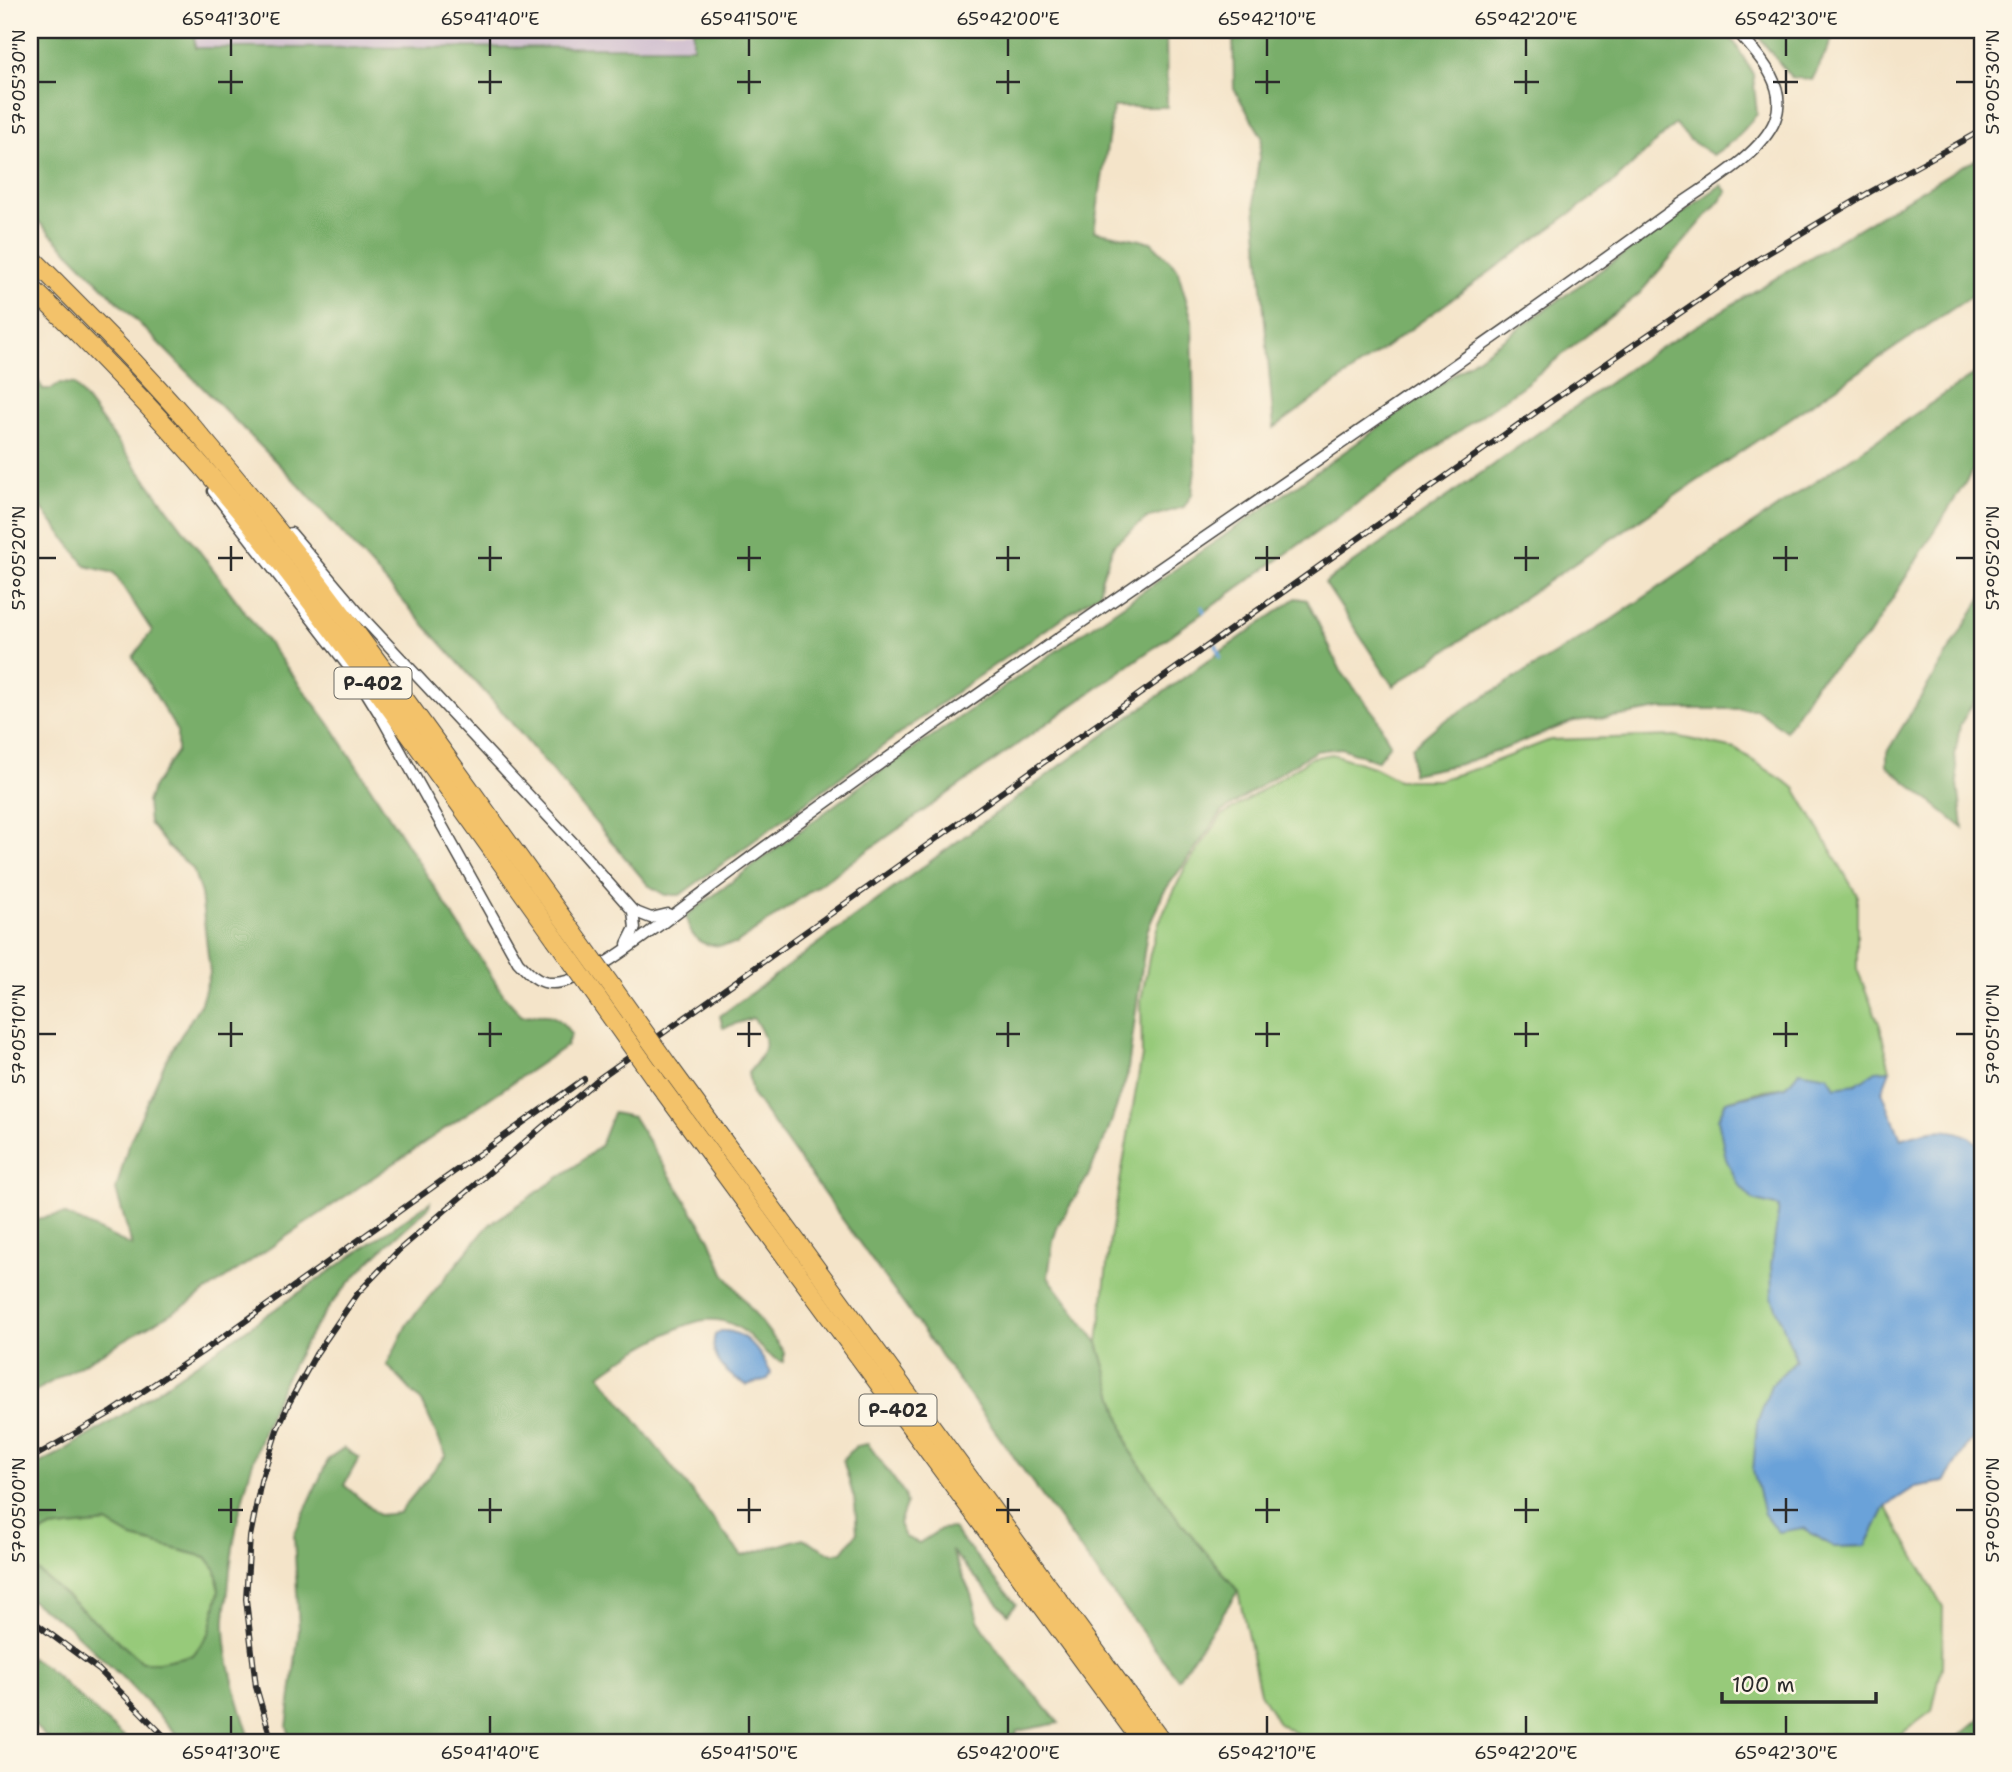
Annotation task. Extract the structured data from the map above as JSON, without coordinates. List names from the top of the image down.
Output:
{
  "streets": {
    "main road": ["Р-402"]
  },
  "scale_bar": "100 m",
  "coordinates": [
    "65°41'30\"E",
    "65°41'40\"E",
    "65°41'50\"E",
    "65°42'00\"E",
    "65°42'10\"E",
    "65°42'20\"E",
    "65°42'30\"E",
    "57°05'30\"N",
    "57°05'20\"N",
    "57°05'10\"N",
    "57°05'00\"N"
  ]
}
